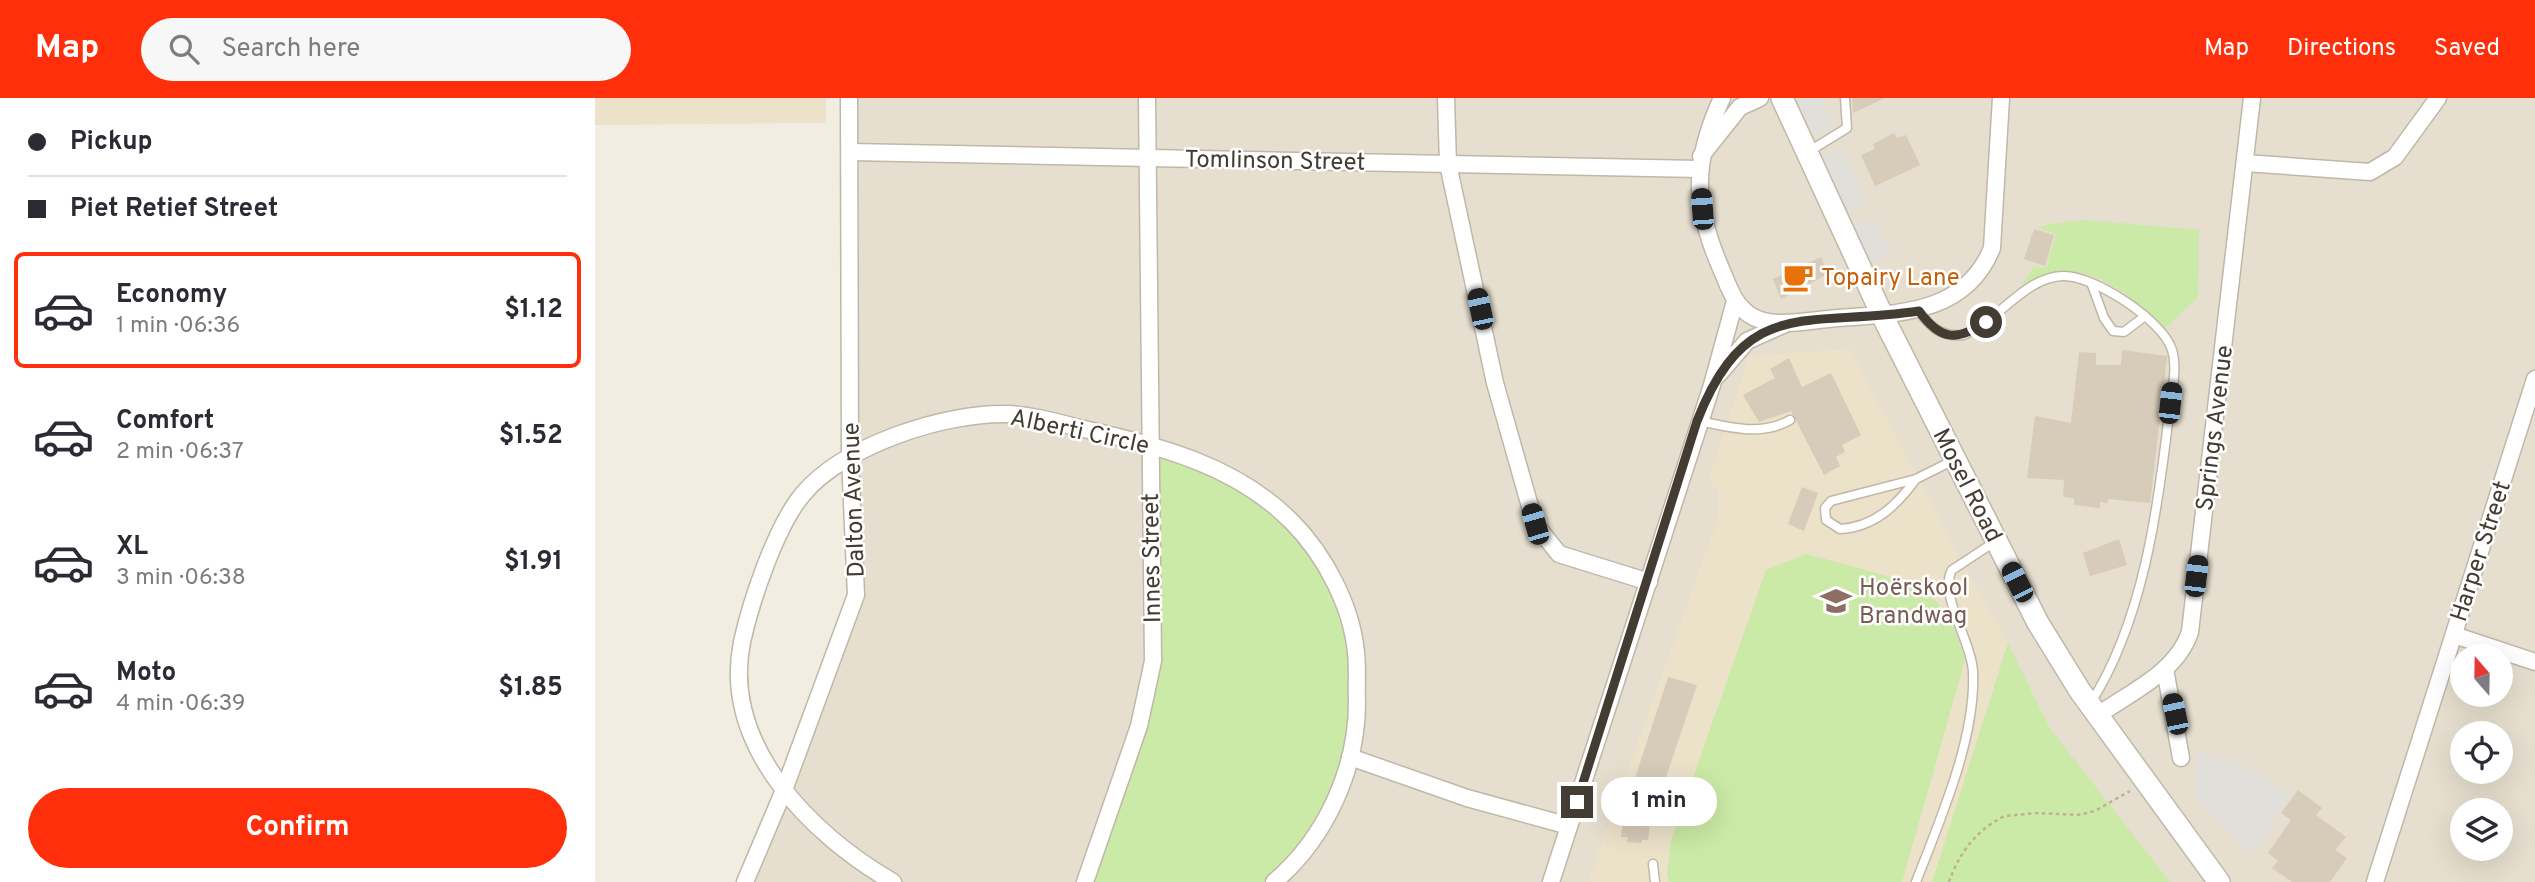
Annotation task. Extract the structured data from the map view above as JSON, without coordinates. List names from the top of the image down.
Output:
{
  "streets": {
    "street": [
      "Tomlinson Street",
      "Springs Avenue",
      "Alberti Circle",
      "Mosel Road",
      "Dalton Avenue",
      "Harper Street",
      "Innes Street"
    ]
  },
  "crossings": [
    ["Tomlinson Street", "Dalton Avenue"],
    ["Tomlinson Street", "Innes Street"],
    ["Springs Avenue", "Mosel Road"],
    ["Alberti Circle", "Dalton Avenue"],
    ["Alberti Circle", "Innes Street"]
  ],
  "places": {
    "cafe": ["Topairy Lane"],
    "school or university": ["Hoërskool Brandwag"]
  },
  "north": "top",
  "page": {
    "header": "Map",
    "search": "Search here",
    "nav": ["Map", "Directions", "Saved"],
    "banner": ["Pickup", "Piet Retief Street"],
    "list": [
      {
        "name": "Economy",
        "note": "1 min · 06:36",
        "value": "$1.12"
      },
      {
        "name": "Comfort",
        "note": "2 min · 06:37",
        "value": "$1.52"
      },
      {
        "name": "XL",
        "note": "3 min · 06:38",
        "value": "$1.91"
      },
      {
        "name": "Moto",
        "note": "4 min · 06:39",
        "value": "$1.85"
      }
    ],
    "buttons": "Confirm",
    "bubble": "1 min"
  }
}
